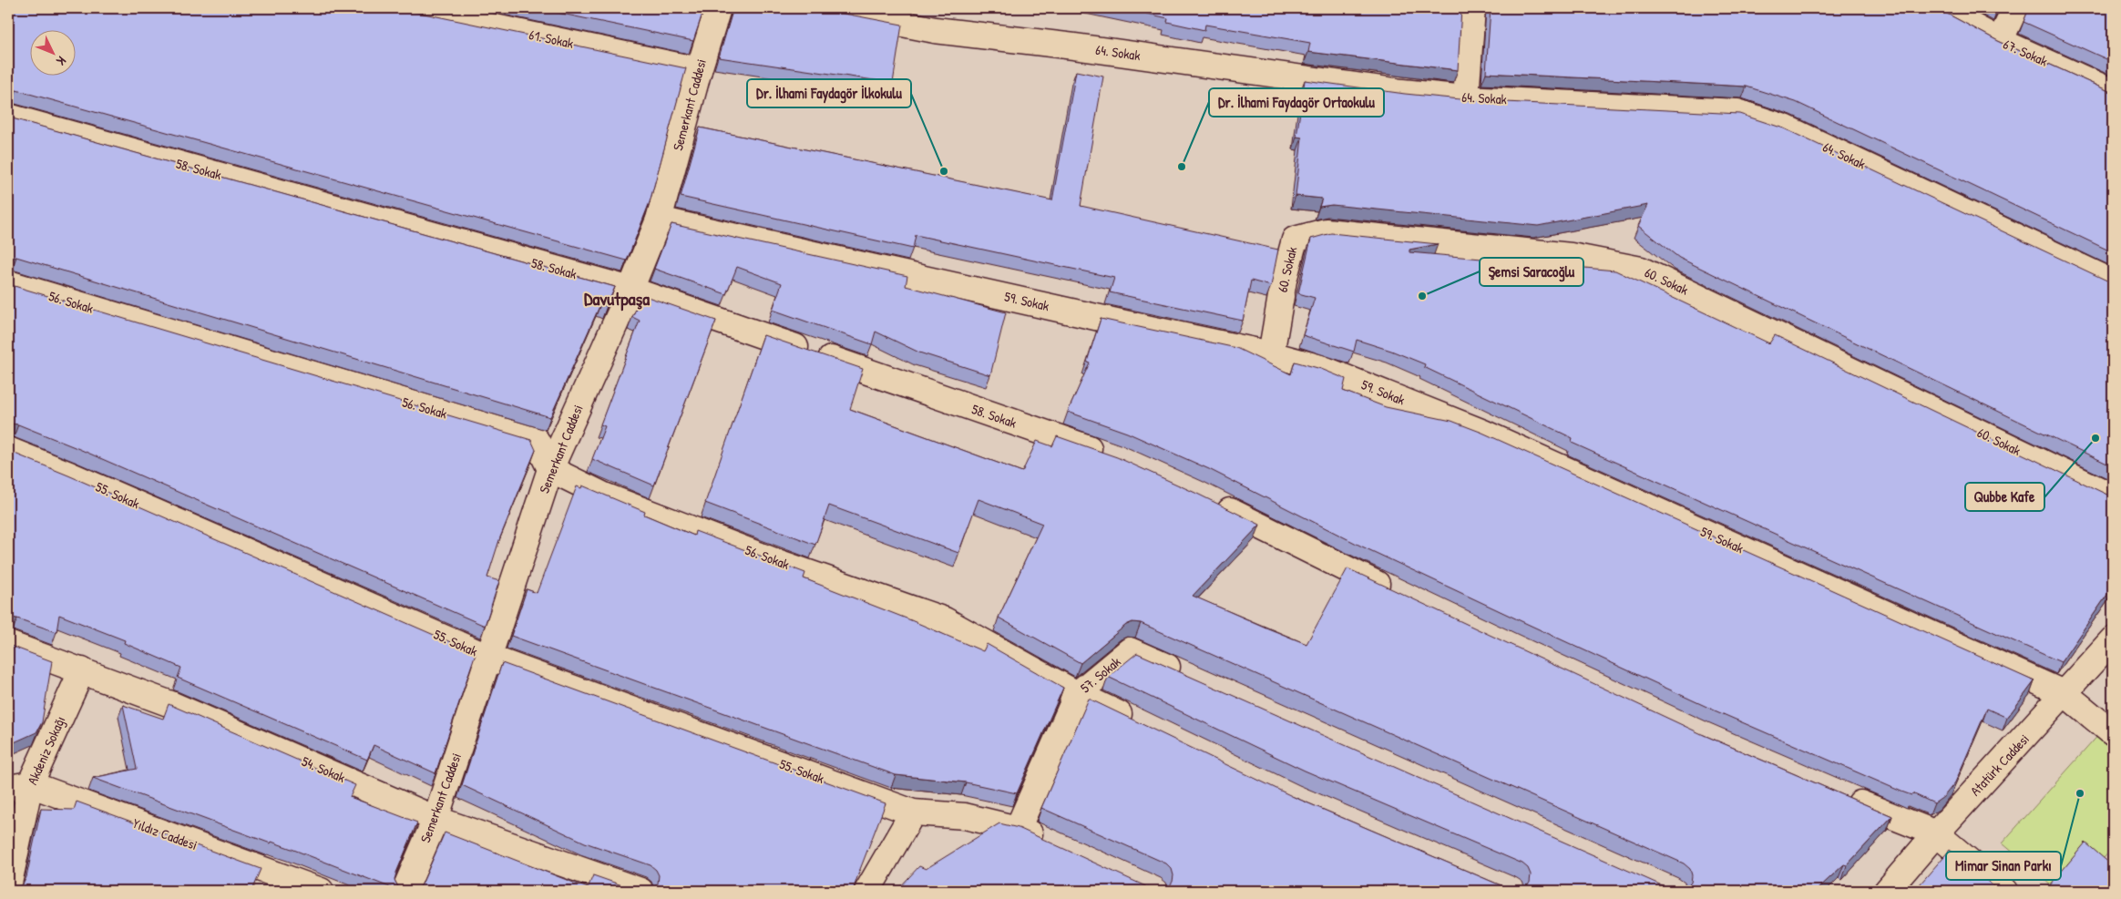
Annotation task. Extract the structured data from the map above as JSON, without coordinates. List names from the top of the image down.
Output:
{
  "streets": {
    "street": [
      "61. Sokak",
      "64. Sokak",
      "67. Sokak",
      "Semerkant Caddesi",
      "58. Sokak",
      "60. Sokak",
      "59. Sokak",
      "56. Sokak",
      "55. Sokak",
      "57. Sokak",
      "Akdeniz Sokağı",
      "Atatürk Caddesi",
      "54. Sokak",
      "Yıldız Caddesi"
    ]
  },
  "crossings": [
    ["61. Sokak", "Semerkant Caddesi"],
    ["Semerkant Caddesi", "58. Sokak"],
    ["Semerkant Caddesi", "59. Sokak"],
    ["Semerkant Caddesi", "56. Sokak"],
    ["Semerkant Caddesi", "55. Sokak"],
    ["Semerkant Caddesi", "54. Sokak"],
    ["60. Sokak", "59. Sokak"],
    ["59. Sokak", "Atatürk Caddesi"],
    ["56. Sokak", "57. Sokak"],
    ["Akdeniz Sokağı", "54. Sokak"],
    ["Akdeniz Sokağı", "Yıldız Caddesi"]
  ],
  "districts": ["Davutpaşa"],
  "places": [
    "Dr. İlhami Faydagör Ortaokulu",
    "Dr. İlhami Faydagör İlkokulu",
    "Şemsi Saracoğlu",
    "Qubbe Kafe",
    "Mimar Sinan Parkı"
  ],
  "north": "bottom right"
}
